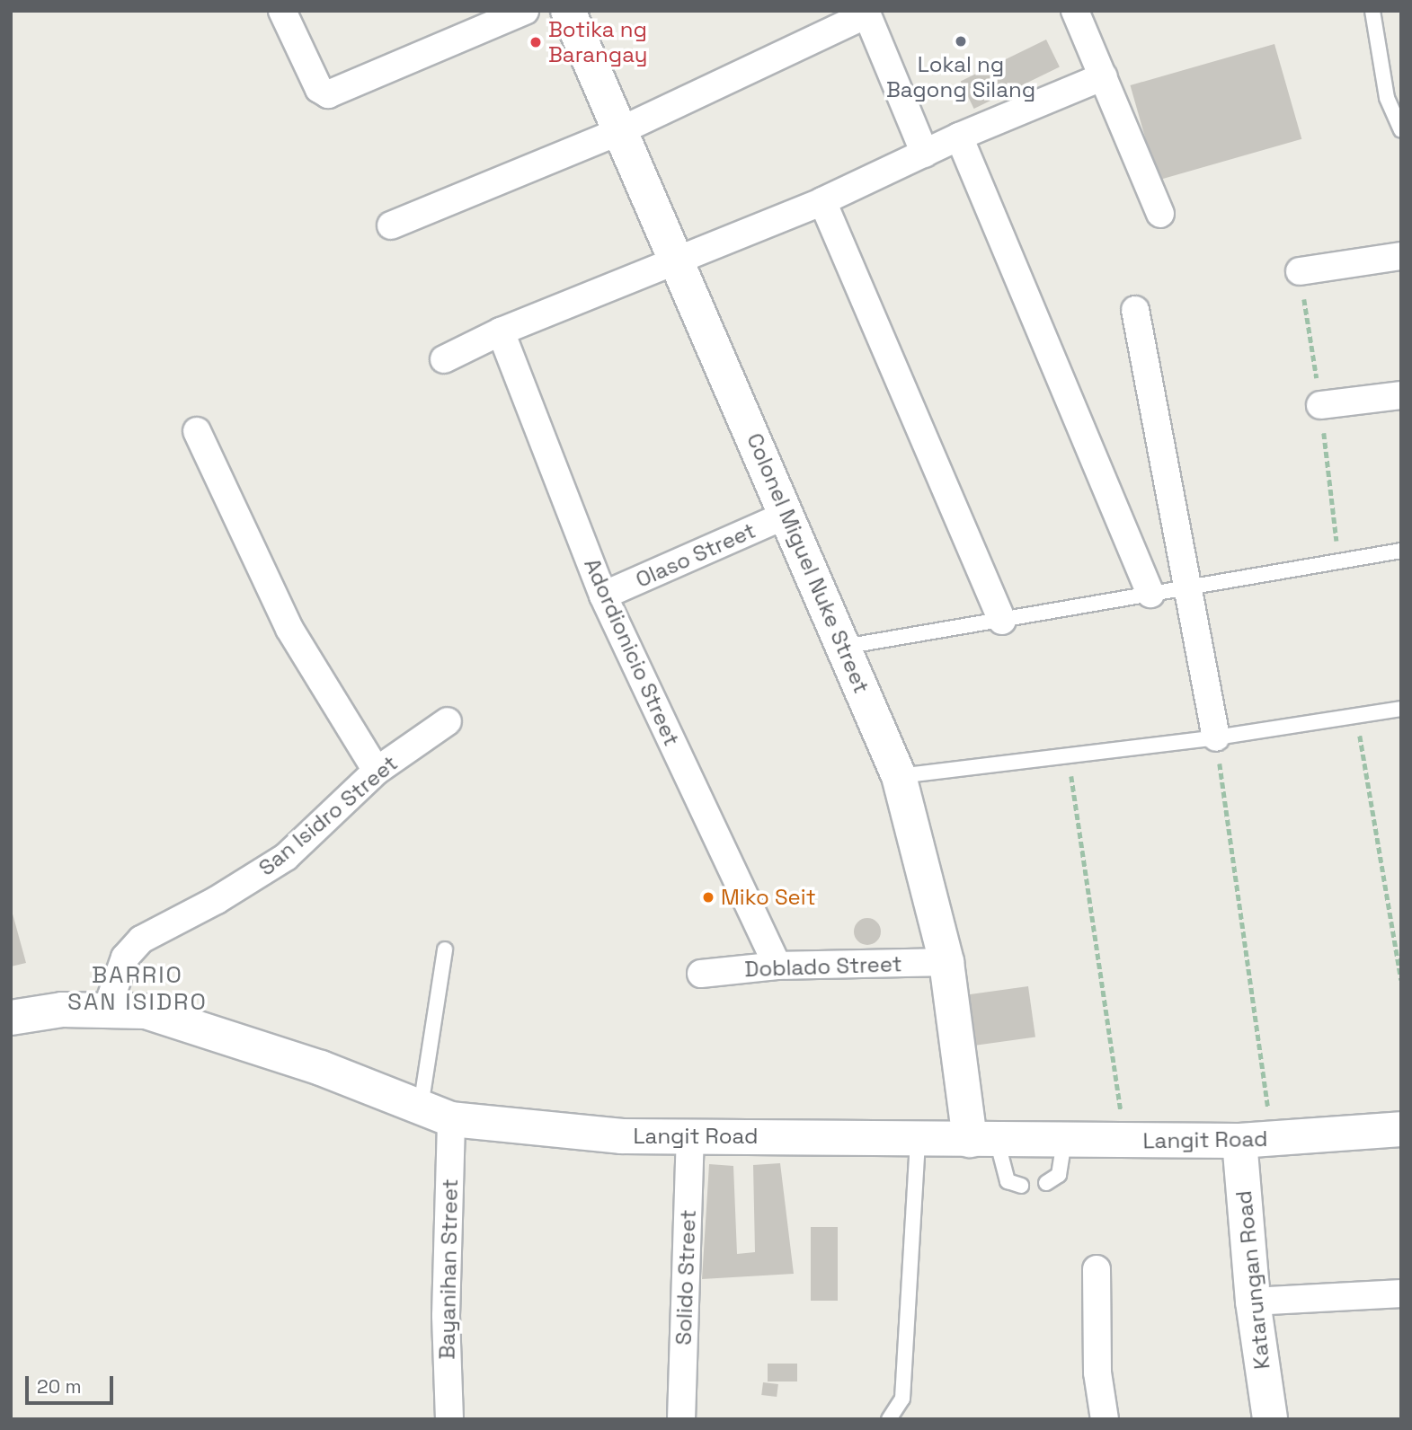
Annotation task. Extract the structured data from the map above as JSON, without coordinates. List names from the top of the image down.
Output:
{
  "streets": {
    "street": [
      "Olaso Street",
      "Colonel Miguel Nuke Street",
      "Adordionicio Street",
      "San Isidro Street",
      "Doblado Street",
      "Langit Road",
      "Bayanihan Street",
      "Solido Street",
      "Katarungan Road"
    ]
  },
  "crossings": [
    ["Olaso Street", "Colonel Miguel Nuke Street"],
    ["Olaso Street", "Adordionicio Street"],
    ["Colonel Miguel Nuke Street", "Doblado Street"],
    ["Colonel Miguel Nuke Street", "Langit Road"],
    ["Adordionicio Street", "Doblado Street"],
    ["San Isidro Street", "Langit Road"],
    ["Langit Road", "Bayanihan Street"],
    ["Langit Road", "Solido Street"],
    ["Langit Road", "Katarungan Road"]
  ],
  "districts": ["BARRIO SAN ISIDRO"],
  "places": ["Lokal ng Bagong Silang", "Botika ng Barangay", "Miko Seit"],
  "scale_bar": "20 m"
}
